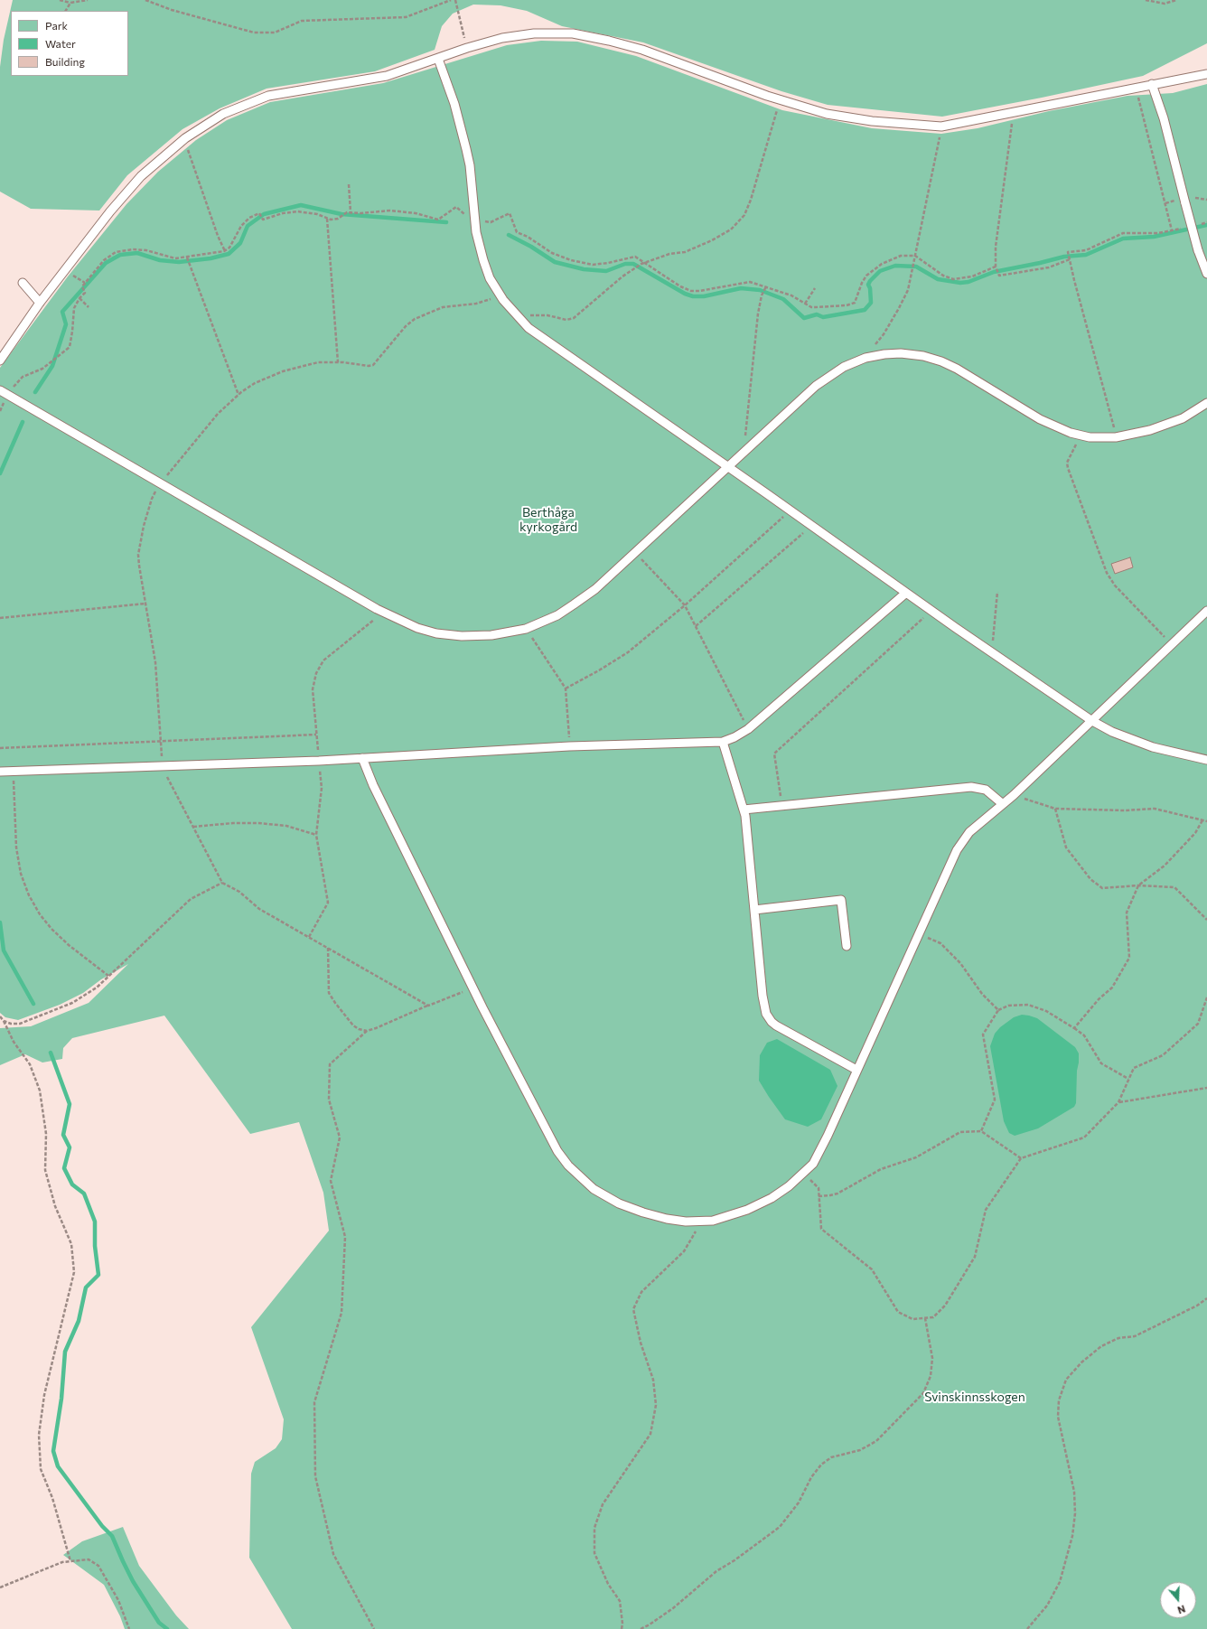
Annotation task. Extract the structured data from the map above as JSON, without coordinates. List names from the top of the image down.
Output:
{
  "parks": ["Berthåga kyrkogård", "Svinskinnsskogen"],
  "legend": ["Park", "Water", "Building"],
  "north": "bottom"
}
